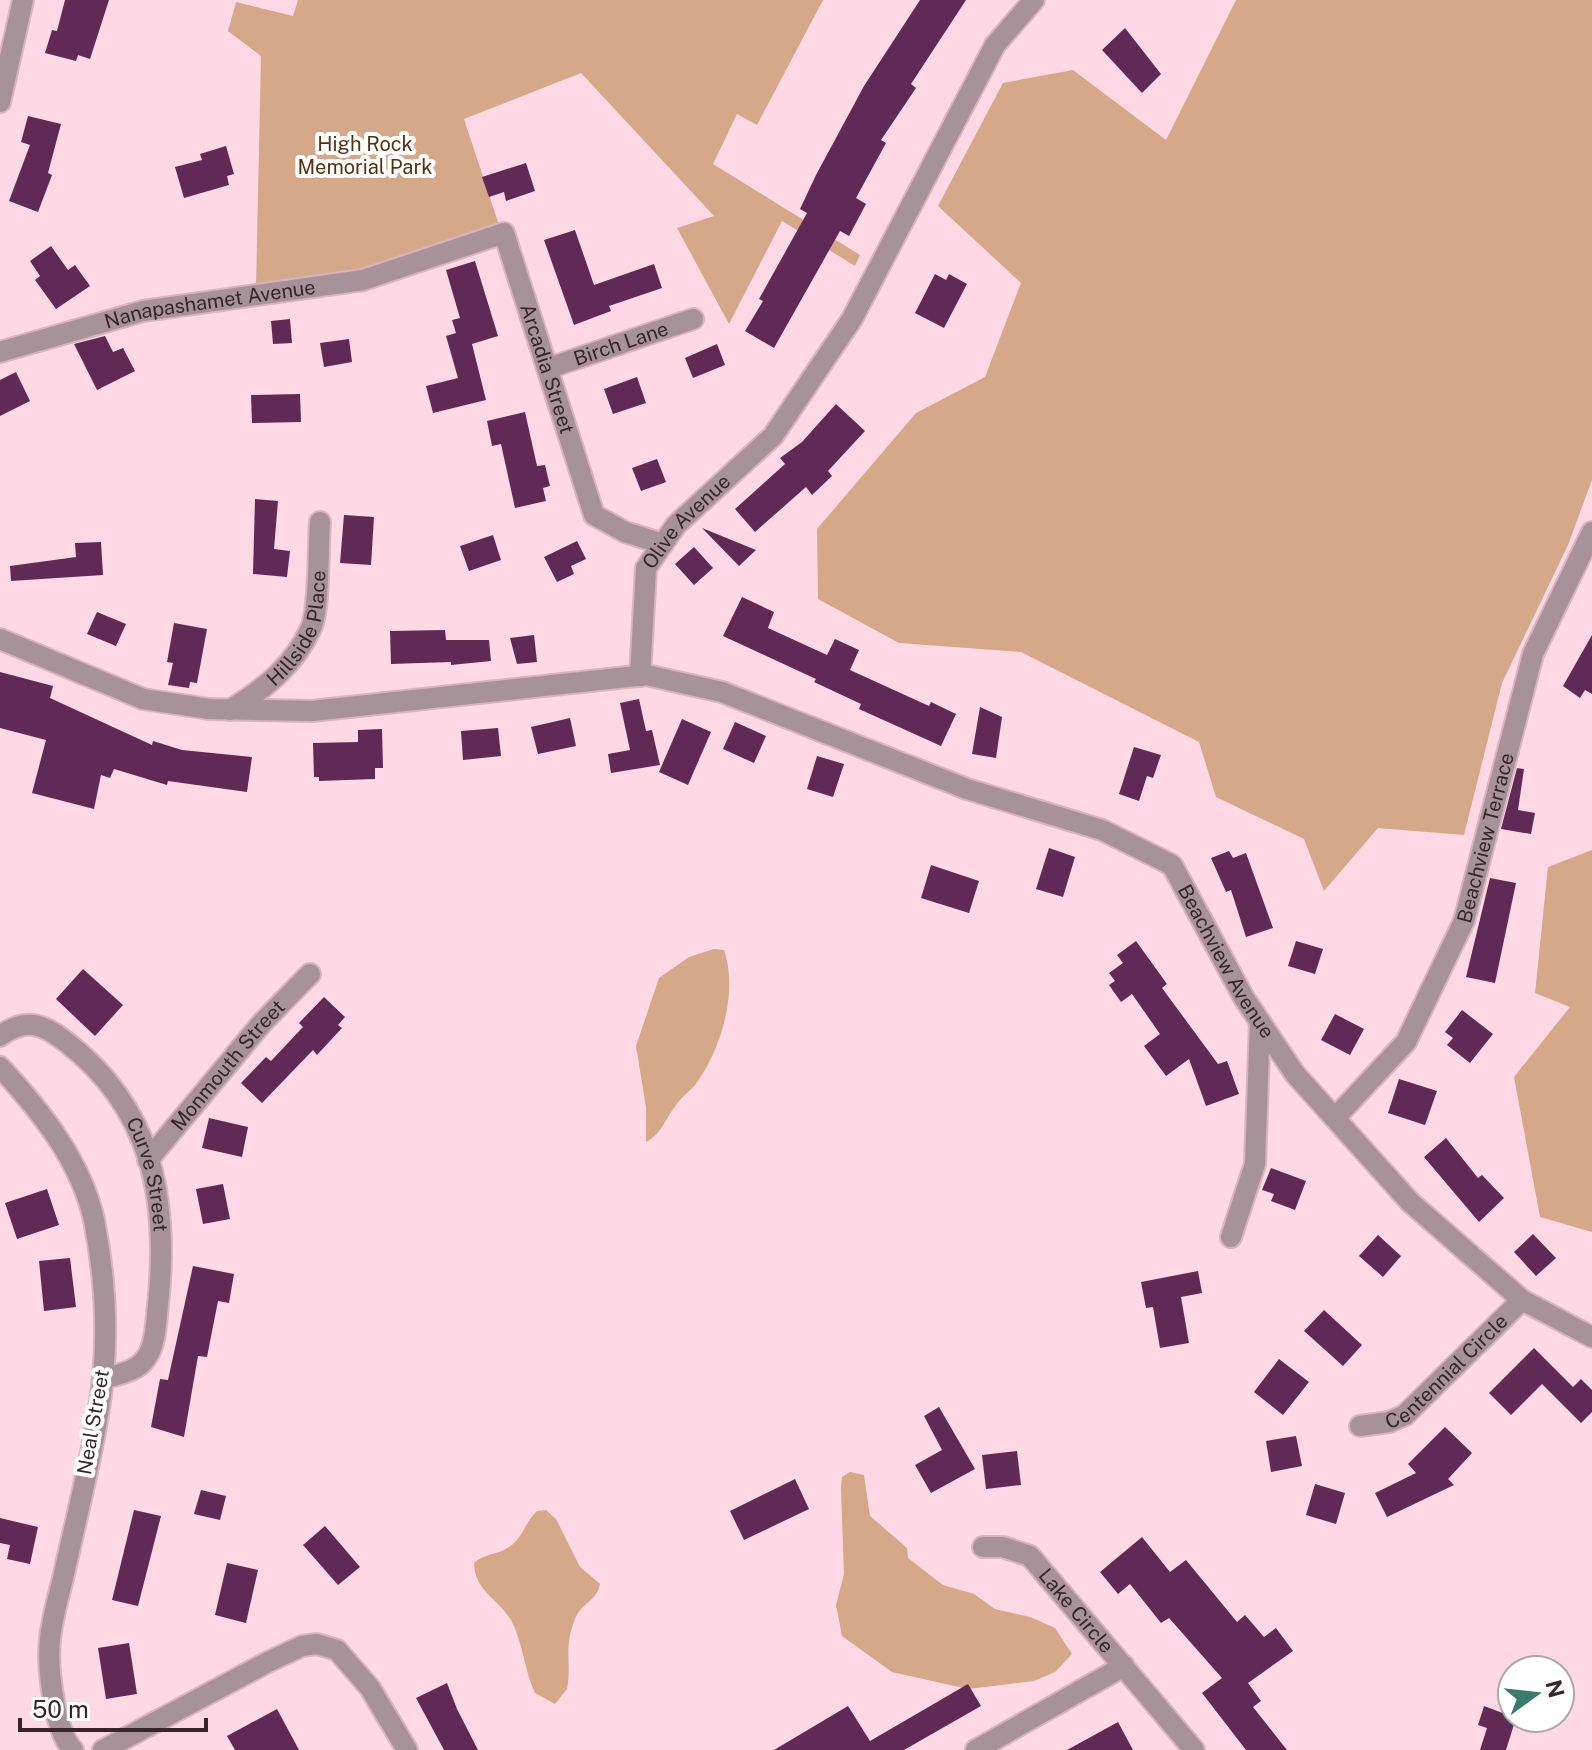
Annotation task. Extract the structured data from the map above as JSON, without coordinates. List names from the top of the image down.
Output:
{
  "streets": {
    "street": [
      "Nanapashamet Avenue",
      "Birch Lane",
      "Arcadia Street",
      "Olive Avenue",
      "Hillside Place",
      "Beachview Terrace",
      "Beachview Avenue",
      "Monmouth Street",
      "Curve Street",
      "Centennial Circle",
      "Neal Street",
      "Lake Circle"
    ]
  },
  "crossings": [
    ["Nanapashamet Avenue", "Arcadia Street"],
    ["Birch Lane", "Arcadia Street"],
    ["Arcadia Street", "Olive Avenue"],
    ["Olive Avenue", "Beachview Avenue"],
    ["Beachview Terrace", "Beachview Avenue"],
    ["Beachview Avenue", "Centennial Circle"],
    ["Monmouth Street", "Curve Street"],
    ["Curve Street", "Neal Street"]
  ],
  "parks": ["High Rock Memorial Park"],
  "scale_bar": "50 m",
  "north": "right"
}
